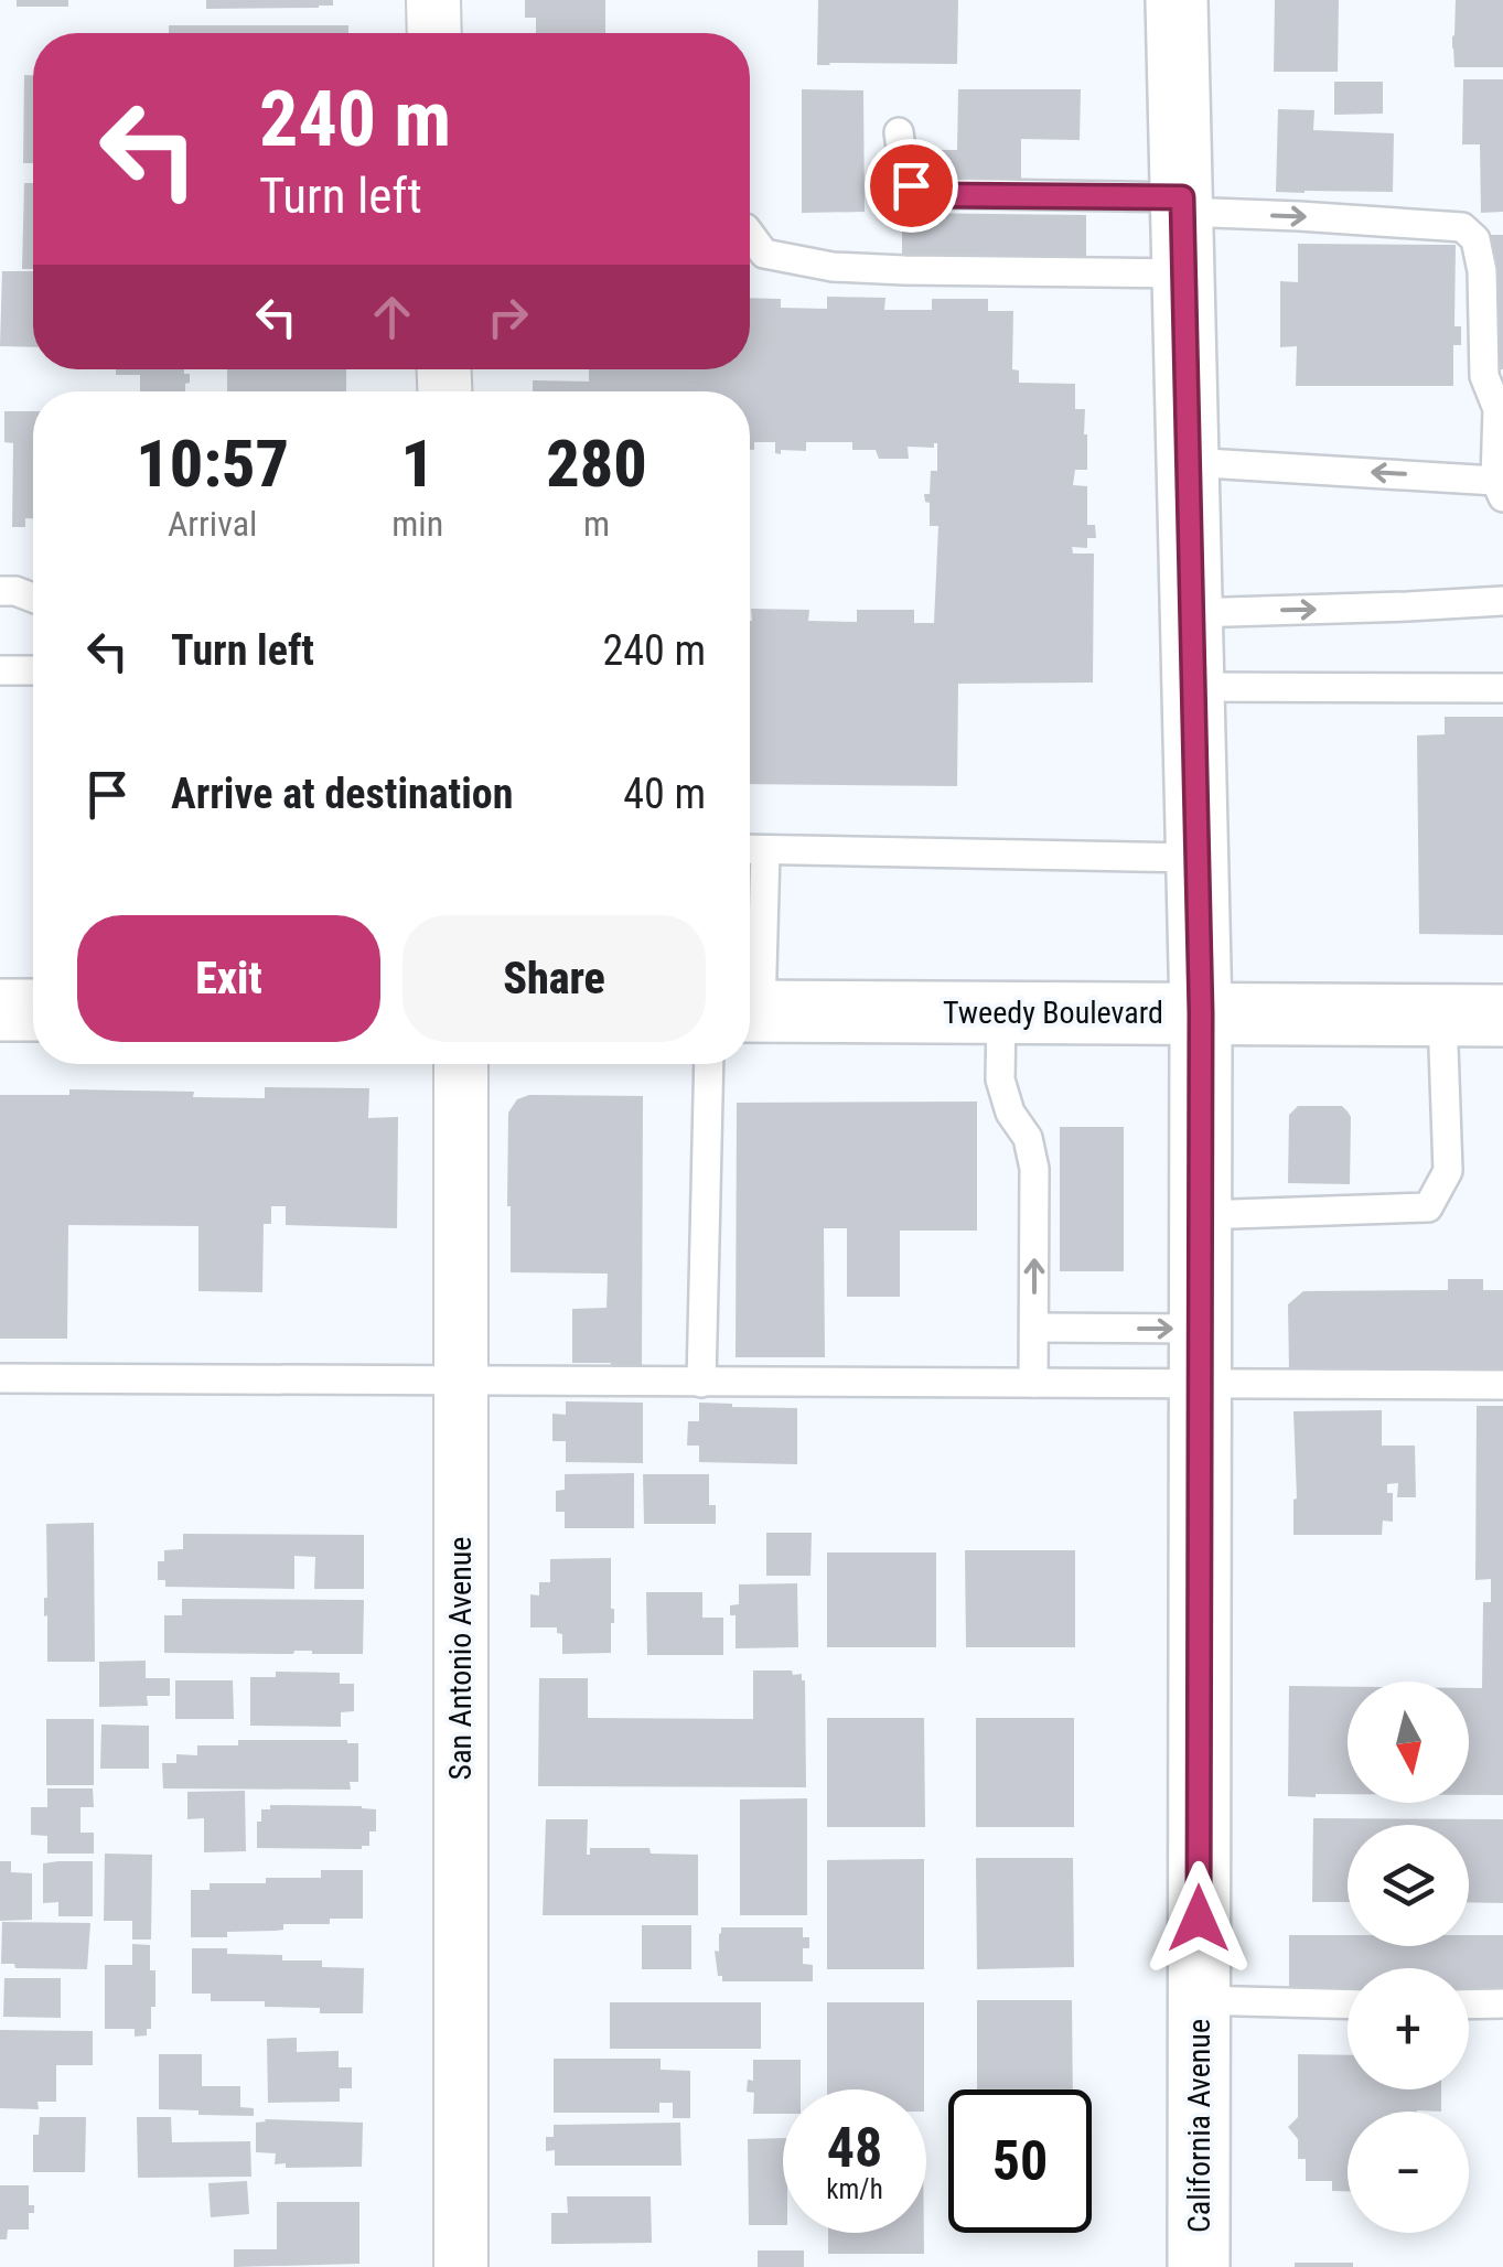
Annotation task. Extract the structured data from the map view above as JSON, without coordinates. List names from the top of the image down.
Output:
{
  "streets": {
    "main road": ["Tweedy Boulevard", "California Avenue"],
    "street": ["San Antonio Avenue"]
  },
  "crossings": [
    ["Tweedy Boulevard", "California Avenue"]
  ],
  "north": "bottom",
  "page": {
    "turn": ["240 m", "Turn left"],
    "eta": [
      "10:57",
      "Arrival",
      "1",
      "min",
      "280",
      "m"
    ],
    "list": [
      {
        "name": "Turn left",
        "value": "240 m"
      },
      {
        "name": "Arrive at destination",
        "value": "40 m"
      }
    ],
    "buttons": ["Exit", "Share"],
    "map_buttons": ["+", "−"],
    "speed": "48 km/h",
    "limit": "50"
  }
}
